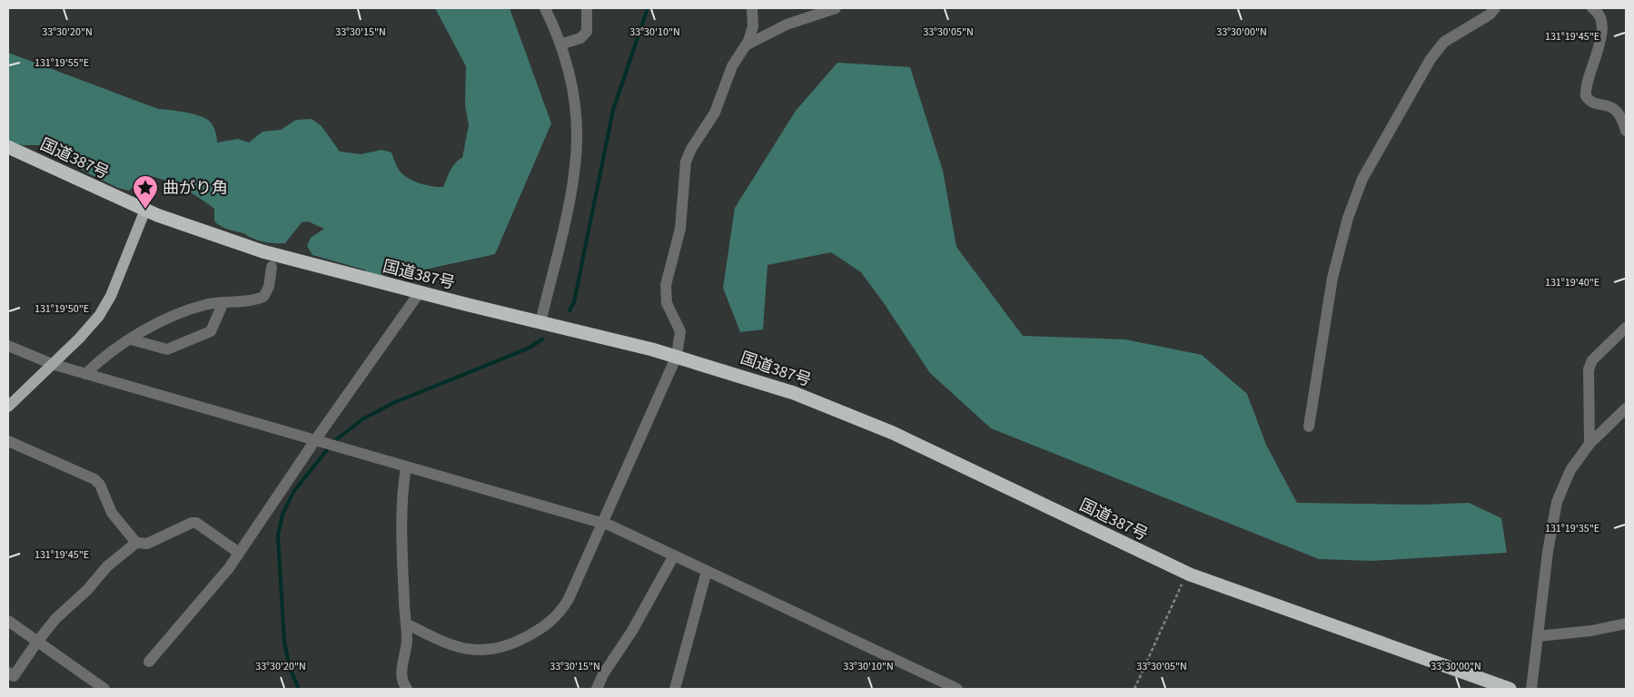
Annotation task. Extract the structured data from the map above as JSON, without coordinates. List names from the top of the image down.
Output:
{
  "streets": {
    "highway": ["国道387号"]
  },
  "places": {
    "place": ["曲がり角"]
  },
  "coordinates": [
    "33°30'20\"N",
    "33°30'15\"N",
    "33°30'10\"N",
    "33°30'05\"N",
    "33°30'00\"N",
    "131°19'45\"E",
    "131°19'55\"E",
    "131°19'40\"E",
    "131°19'50\"E",
    "131°19'35\"E"
  ]
}
